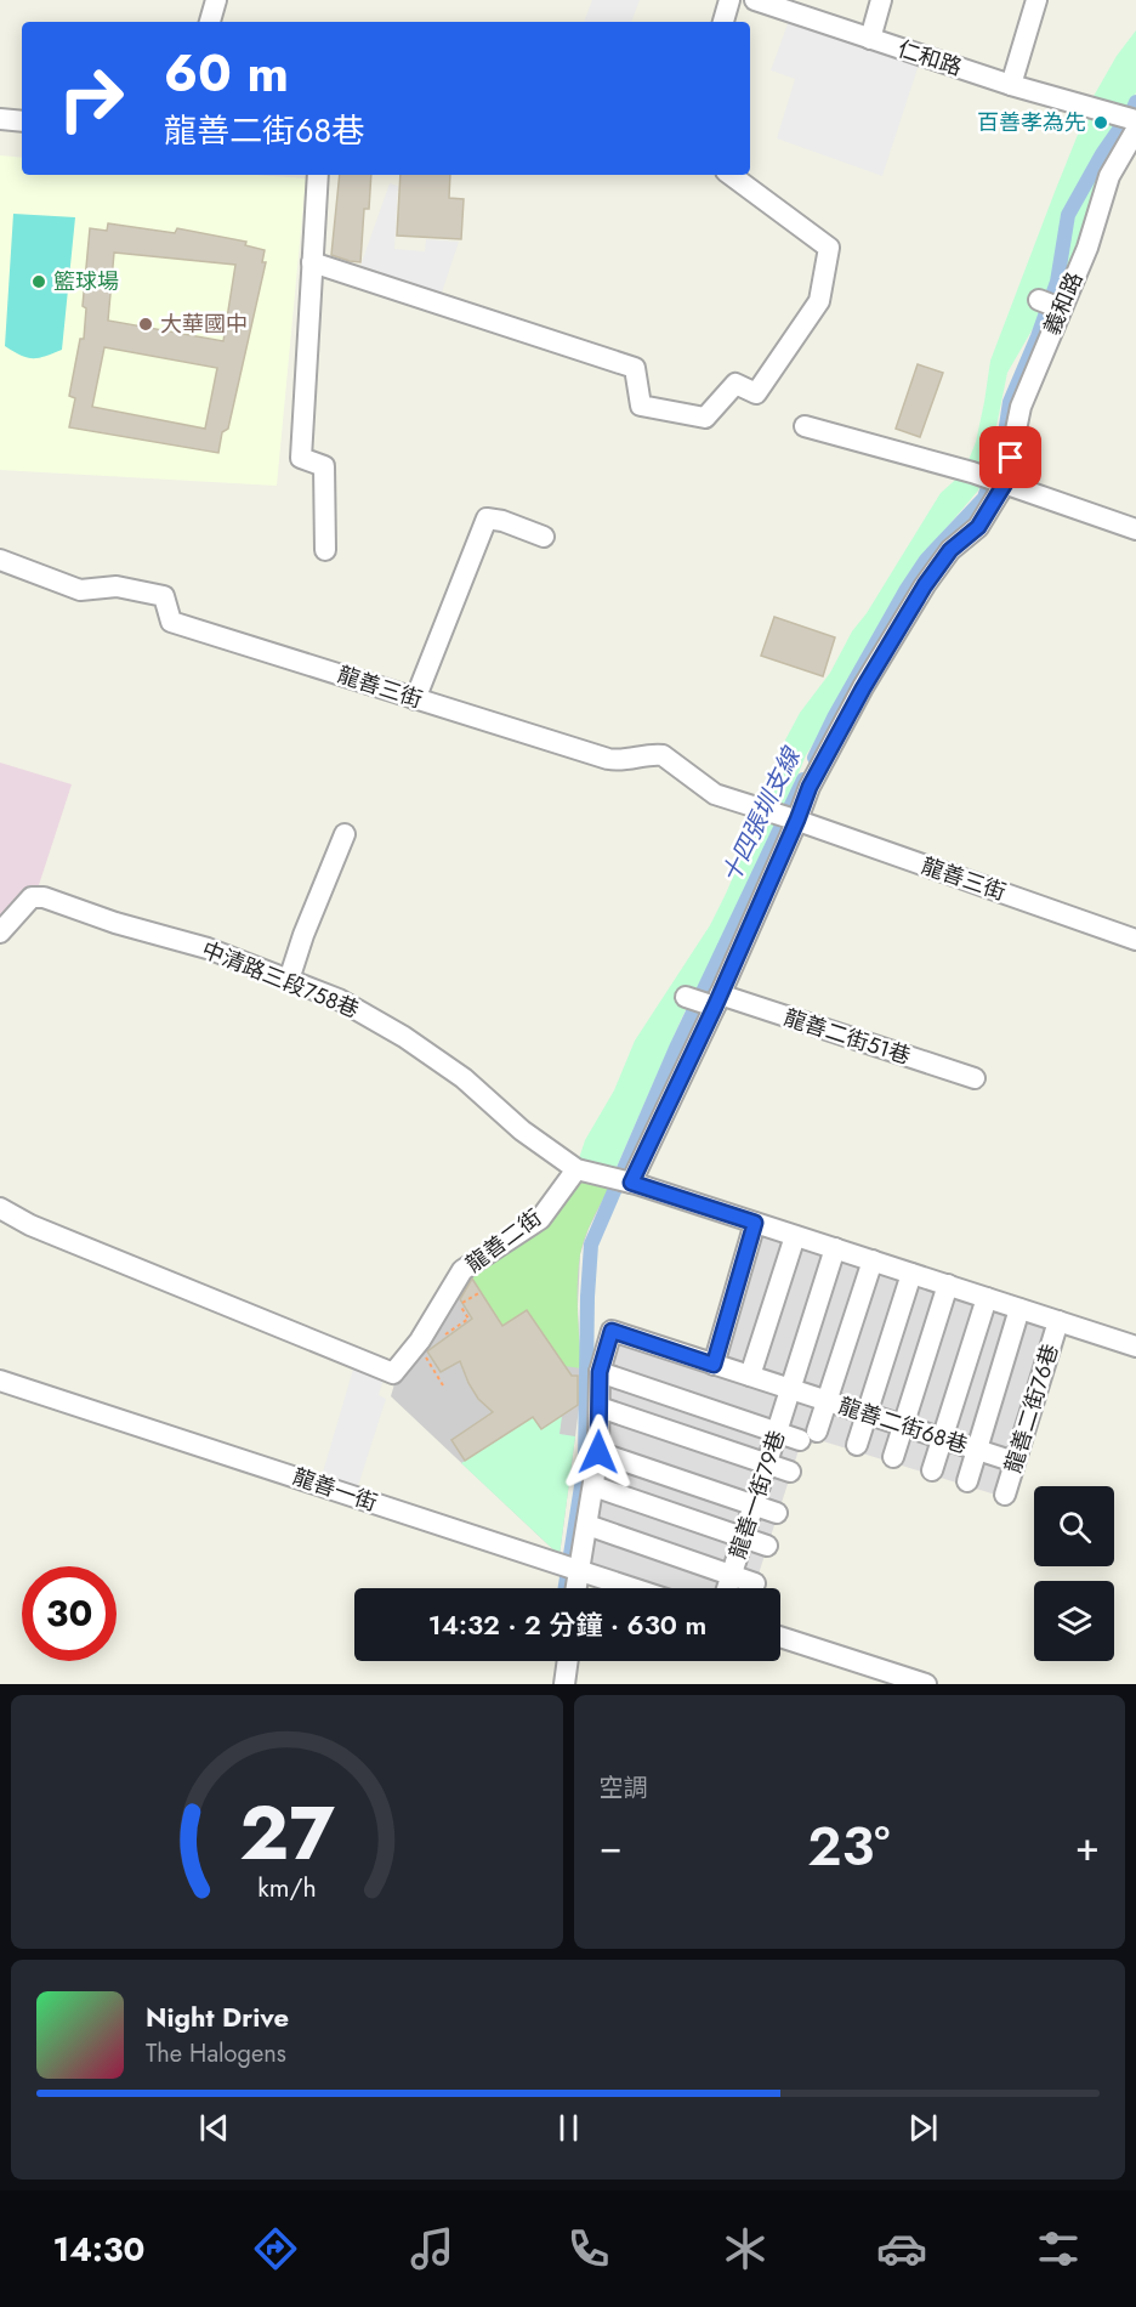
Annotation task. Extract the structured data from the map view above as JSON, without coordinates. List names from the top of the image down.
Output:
{
  "streets": {
    "street": [
      "仁和路",
      "義和路",
      "龍善三街",
      "中清路三段758巷",
      "龍善二街51巷",
      "龍善二街",
      "龍善二街76巷",
      "龍善二街68巷",
      "龍善一街",
      "龍善一街79巷"
    ]
  },
  "crossings": [
    ["義和路", "龍善三街"],
    ["中清路三段758巷", "龍善二街"],
    ["龍善二街76巷", "龍善二街68巷"],
    ["龍善二街68巷", "龍善一街"],
    ["龍善二街68巷", "龍善一街79巷"]
  ],
  "water": ["十四張圳支線"],
  "places": ["百善孝為先", "籃球場", "大華國中"],
  "page": {
    "turn": ["60 m", "龍善二街68巷"],
    "limit": "30",
    "trip": "14:32 · 2 分鐘 · 630 m",
    "tile": "空調",
    "heat": ["−", "23°", "+"],
    "song": ["Night Drive", "The Halogens"],
    "tabs": "14:30",
    "gauge": ["27", "km/h"]
  }
}
